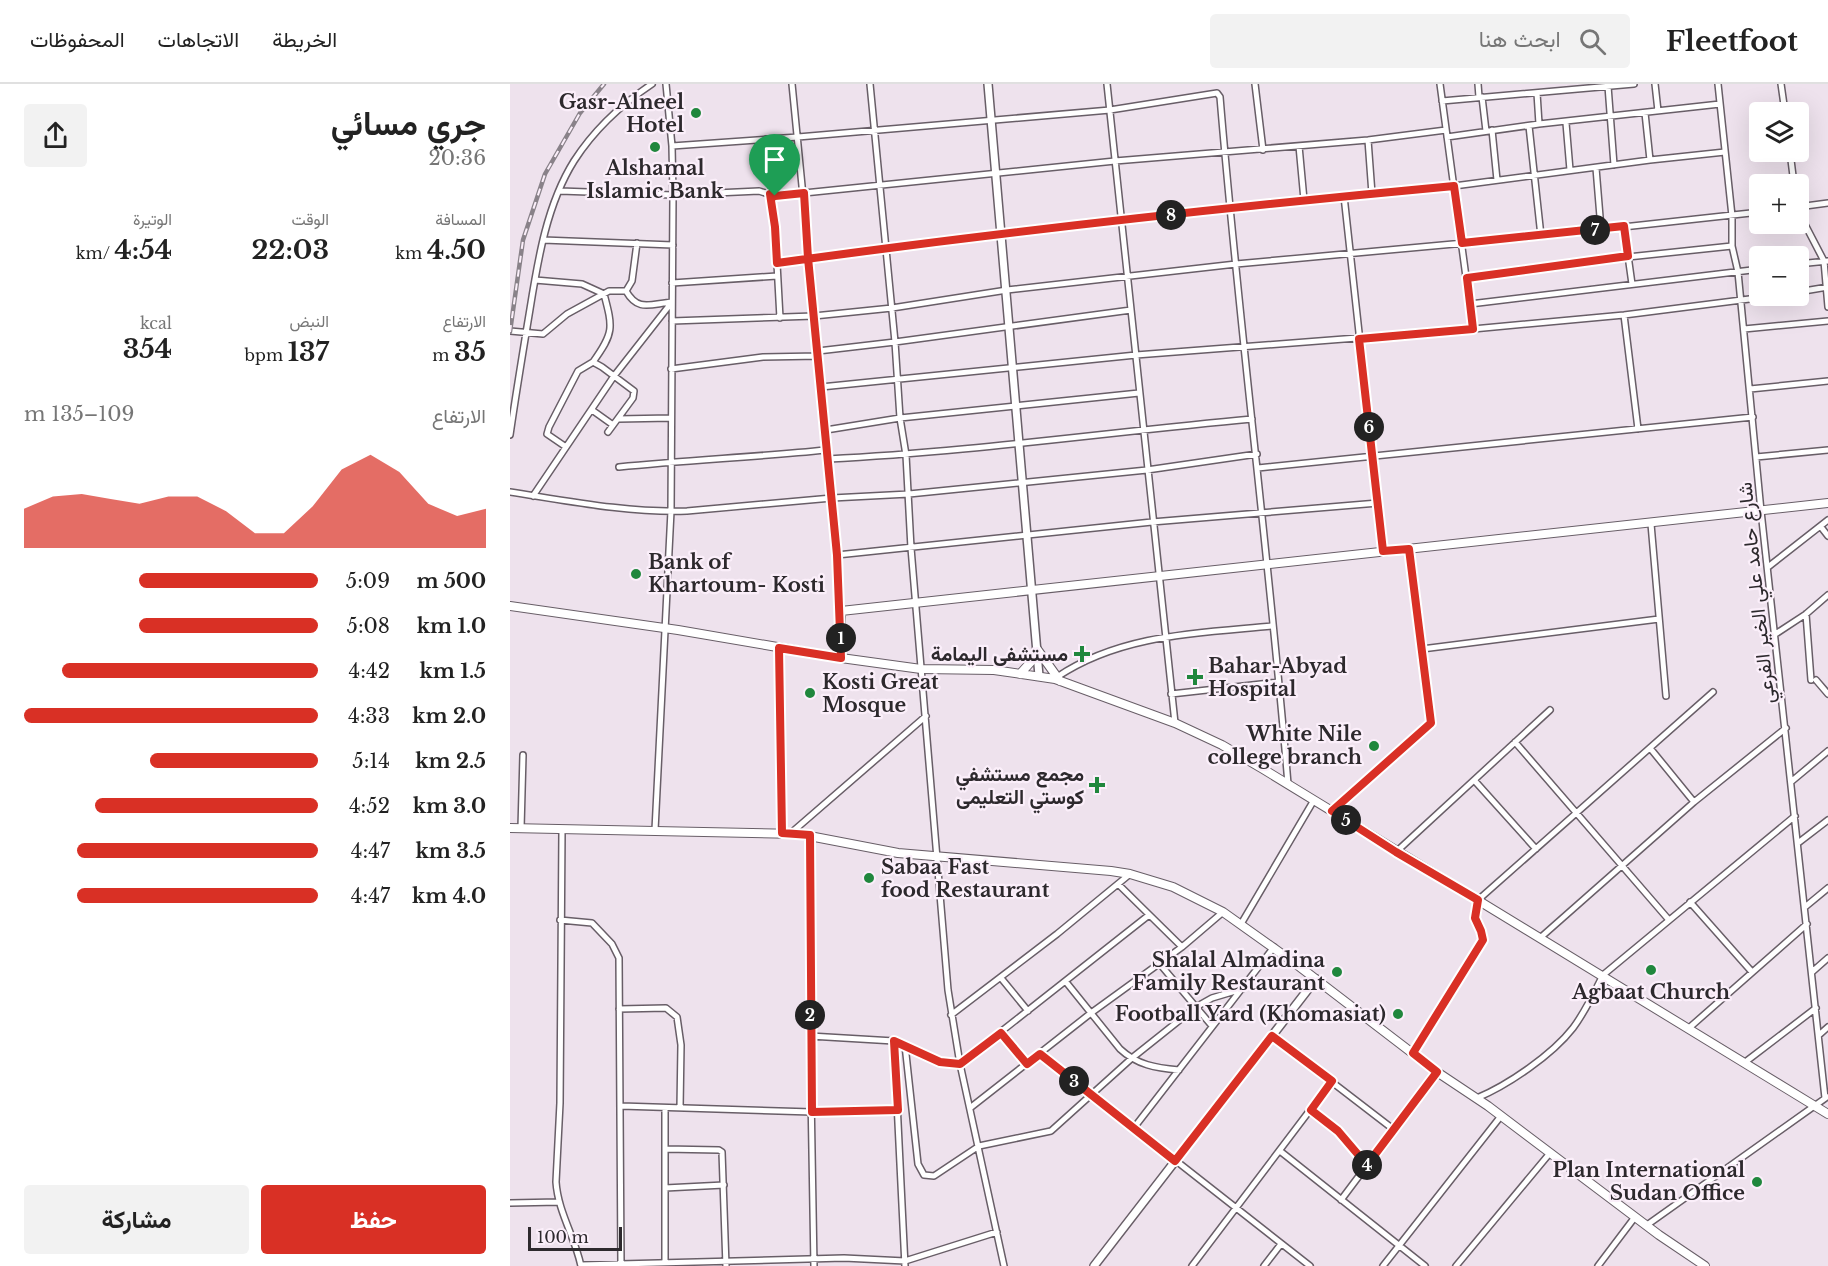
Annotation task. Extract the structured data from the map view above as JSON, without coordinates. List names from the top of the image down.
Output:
{
  "streets": {
    "street": ["شارع حامد علي الخير الفرعي"]
  },
  "places": {
    "other": [
      "Gasr-Alneel Hotel",
      "Alshamal Islamic Bank",
      "Bank of Khartoum- Kosti",
      "Kosti Great Mosque",
      "White Nile college branch",
      "Sabaa Fast food Restaurant",
      "Agbaat Church",
      "Shalal Almadina Family Restaurant",
      "Football Yard (Khomasiat)",
      "Plan International Sudan Office"
    ],
    "health": ["مستشفى اليمامة", "Bahar-Abyad Hospital", "مجمع مستشفي كوستي التعليمى"]
  },
  "scale_bar": "100 m",
  "page": {
    "header": "Fleetfoot",
    "search": "ابحث هنا",
    "nav": ["الخريطة", "الاتجاهات", "المحفوظات"],
    "heading": ["جري مسائي", "20:36"],
    "map_buttons": ["+", "−"],
    "stats": [
      ["المسافة", "4.50 km"],
      ["الوقت", "22:03"],
      ["الوتيرة", "4:54 /km"],
      ["الارتفاع", "35 m"],
      ["النبض", "137 bpm"],
      ["kcal", "354"]
    ],
    "pins": [
      "8",
      "7",
      "6",
      "1",
      "5",
      "2",
      "3",
      "4"
    ],
    "chart": ["الارتفاع", "109–135 m"],
    "list": [
      {
        "name": "500 m",
        "note": "5:09"
      },
      {
        "name": "1.0 km",
        "note": "5:08"
      },
      {
        "name": "1.5 km",
        "note": "4:42"
      },
      {
        "name": "2.0 km",
        "note": "4:33"
      },
      {
        "name": "2.5 km",
        "note": "5:14"
      },
      {
        "name": "3.0 km",
        "note": "4:52"
      },
      {
        "name": "3.5 km",
        "note": "4:47"
      },
      {
        "name": "4.0 km",
        "note": "4:47"
      }
    ],
    "buttons": ["حفظ", "مشاركة"],
    "scale": "100 m"
  }
}
